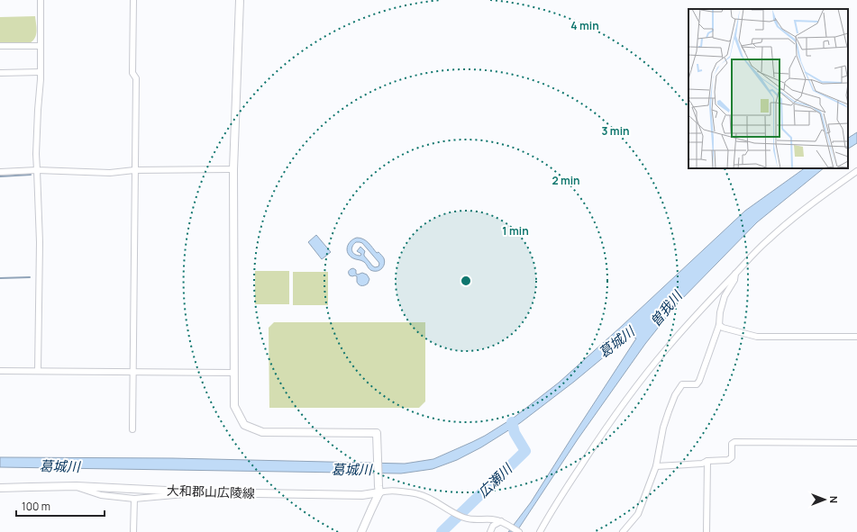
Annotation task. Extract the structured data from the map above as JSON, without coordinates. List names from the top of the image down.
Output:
{
  "streets": {
    "street": ["大和郡山広陵線"]
  },
  "water": ["曽我川", "葛城川", "広瀬川"],
  "scale_bar": "100 m",
  "north": "right",
  "rings": [
    "4 min",
    "3 min",
    "2 min",
    "1 min"
  ]
}
